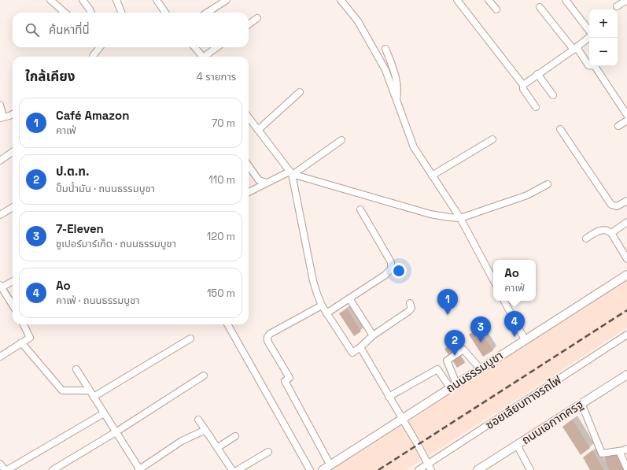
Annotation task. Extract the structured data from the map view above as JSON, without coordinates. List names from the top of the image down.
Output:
{
  "streets": {
    "main road": ["ถนนธรรมบูชา", "ถนนเอกาทศรฐ"],
    "street": ["ซอยเลียบทางรถไฟ"]
  },
  "page": {
    "map_buttons": ["+", "−"],
    "search": "ค้นหาที่นี่",
    "heading": ["ใกล้เคียง", "4 รายการ"],
    "list": [
      {
        "mark": "1",
        "name": "Café Amazon",
        "note": "คาเฟ่",
        "value": "70 m"
      },
      {
        "mark": "2",
        "name": "ป.ต.ท.",
        "note": "ปั๊มน้ำมัน · ถนนธรรมบูชา",
        "value": "110 m"
      },
      {
        "mark": "3",
        "name": "7-Eleven",
        "note": "ซูเปอร์มาร์เก็ต · ถนนธรรมบูชา",
        "value": "120 m"
      },
      {
        "mark": "4",
        "name": "Ao",
        "note": "คาเฟ่ · ถนนธรรมบูชา",
        "value": "150 m"
      }
    ],
    "popup": ["Ao", "คาเฟ่"],
    "pins": [
      "1",
      "4",
      "3",
      "2"
    ]
  }
}
